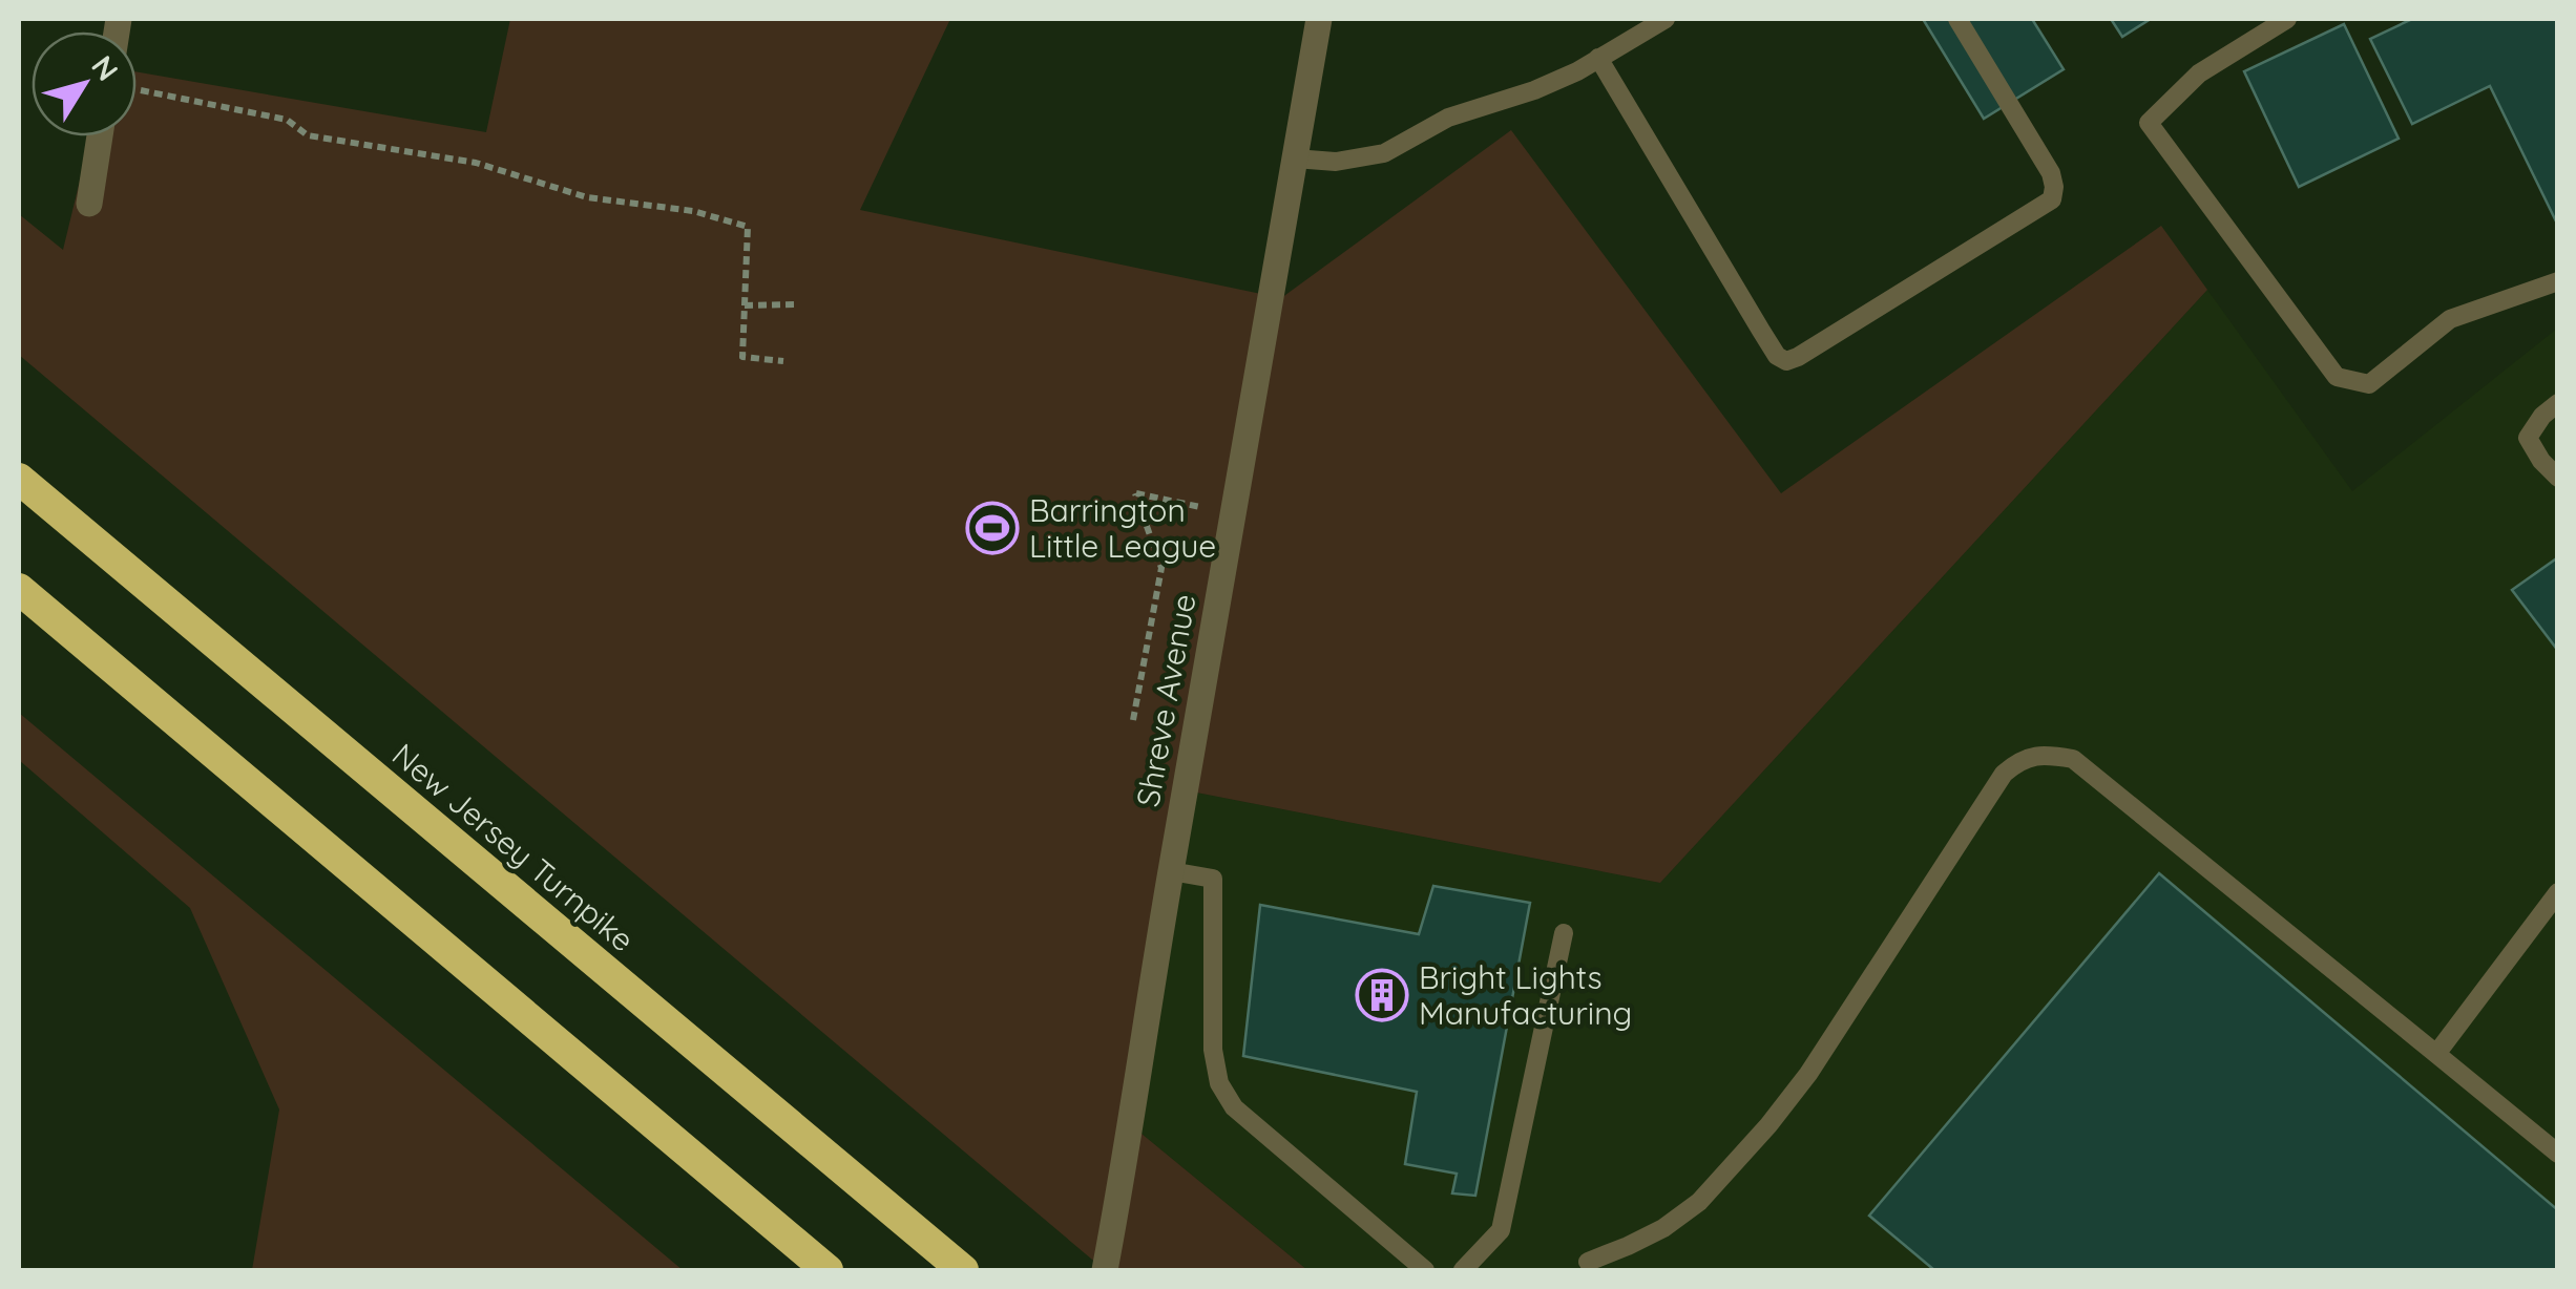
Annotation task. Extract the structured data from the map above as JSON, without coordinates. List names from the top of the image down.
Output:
{
  "streets": {
    "highway": ["New Jersey Turnpike"],
    "street": ["Shreve Avenue"]
  },
  "places": {
    "sports": ["Barrington Little League"],
    "building": ["Bright Lights Manufacturing"]
  },
  "north": "top right"
}
